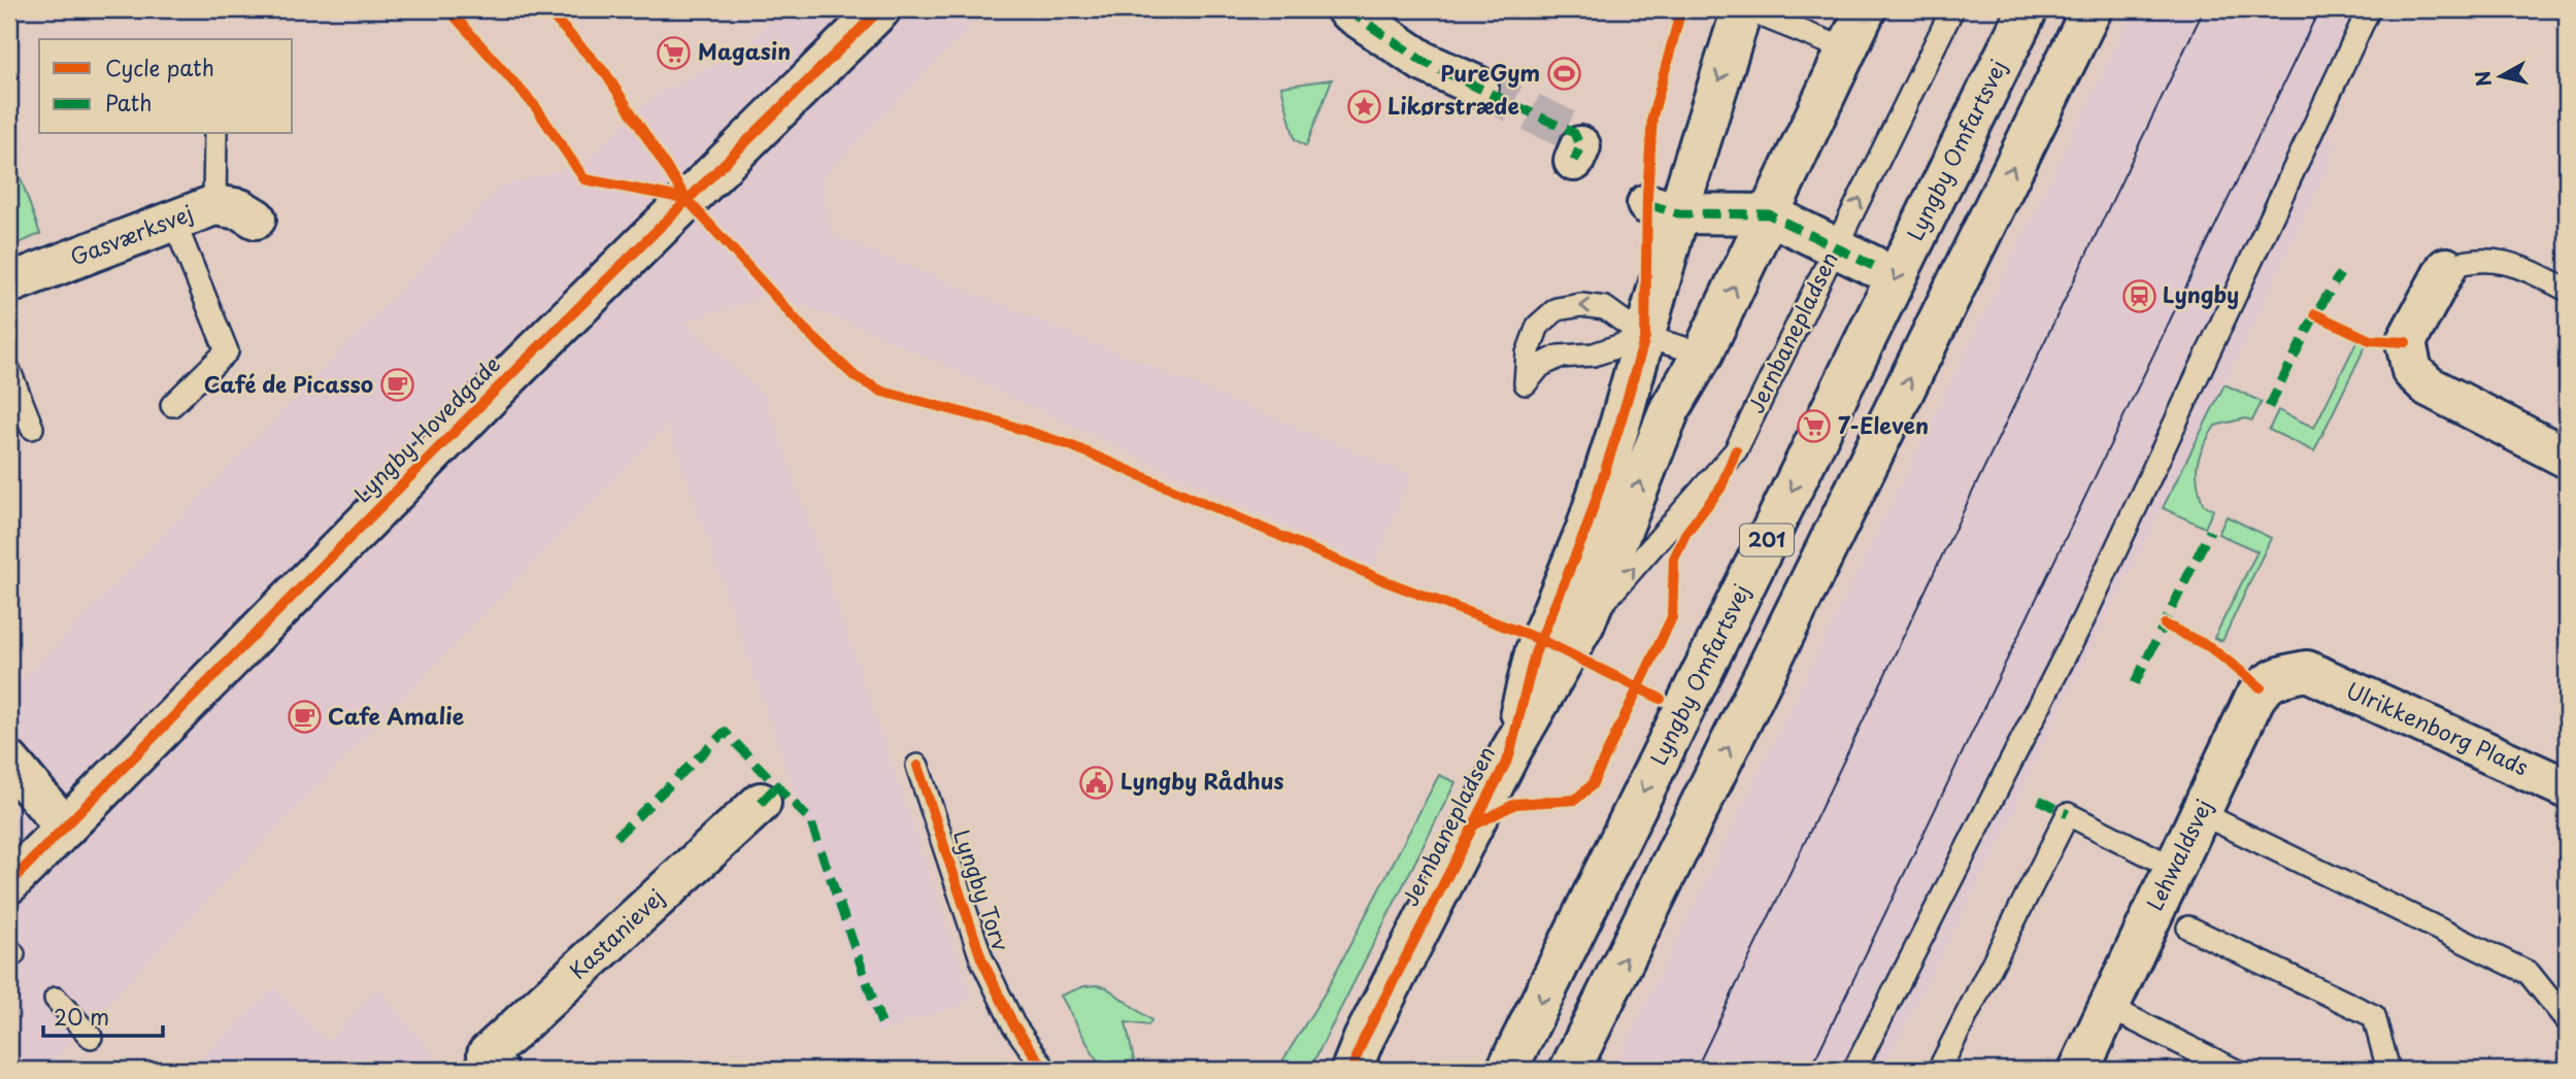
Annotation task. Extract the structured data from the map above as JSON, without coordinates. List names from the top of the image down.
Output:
{
  "streets": {
    "main road": [
      "Lyngby Omfartsvej",
      "Gasværksvej",
      "Jernbanepladsen",
      "Lyngby Hovedgade",
      "201",
      "Ulrikkenborg Plads",
      "Lehwaldsvej",
      "Kastanievej"
    ],
    "lane": ["Lyngby Torv"]
  },
  "crossings": [
    ["Ulrikkenborg Plads", "Lehwaldsvej"]
  ],
  "places": {
    "supermarket": ["Magasin", "7-Eleven"],
    "sports": ["PureGym"],
    "place": ["Likørstræde"],
    "station": ["Lyngby"],
    "cafe": ["Café de Picasso", "Cafe Amalie"],
    "public building": ["Lyngby Rådhus"]
  },
  "legend": ["Cycle path", "Path"],
  "scale_bar": "20 m",
  "north": "left"
}
